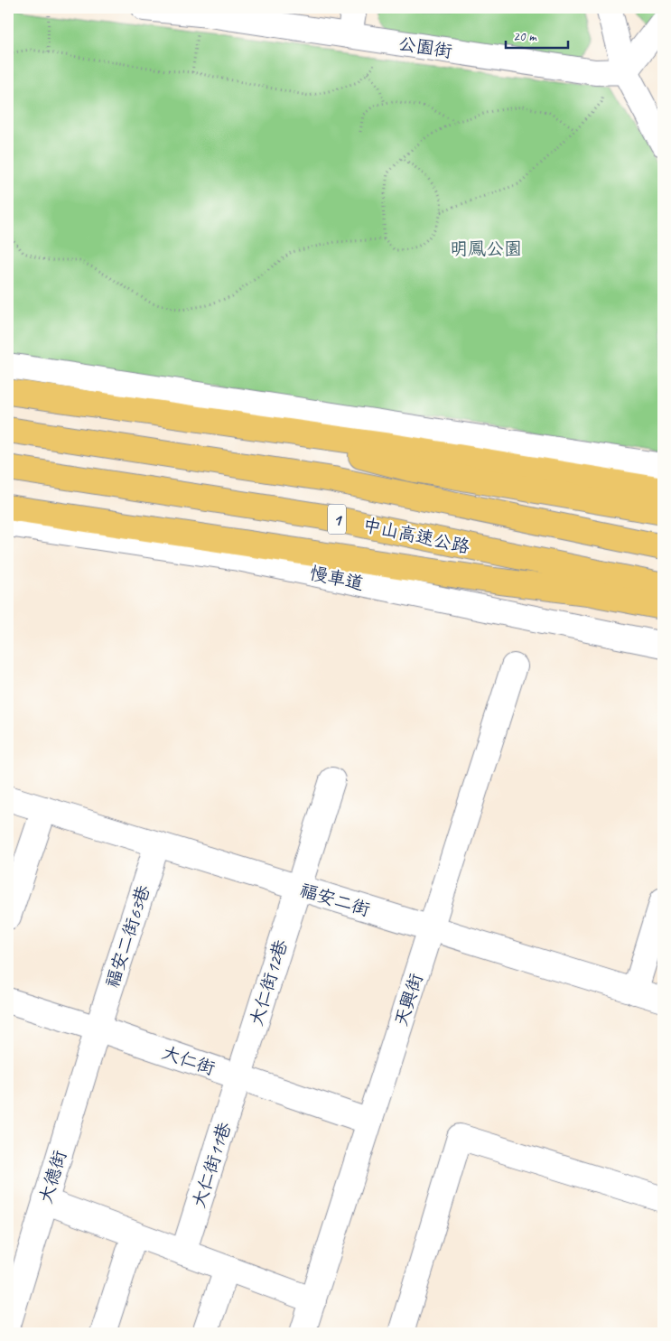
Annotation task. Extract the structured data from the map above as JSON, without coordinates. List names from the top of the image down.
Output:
{
  "streets": {
    "highway": ["1", "中山高速公路"],
    "street": [
      "公園街",
      "慢車道",
      "福安二街",
      "福安二街63巷",
      "大仁街12巷",
      "天興街",
      "大仁街",
      "大仁街11巷",
      "大德街"
    ]
  },
  "crossings": [
    ["福安二街", "福安二街63巷"],
    ["福安二街", "大仁街12巷"],
    ["福安二街", "天興街"],
    ["福安二街63巷", "大仁街"],
    ["福安二街63巷", "大德街"],
    ["大仁街12巷", "大仁街"],
    ["大仁街12巷", "大仁街11巷"],
    ["天興街", "大仁街"],
    ["大仁街", "大仁街11巷"],
    ["大仁街", "大德街"]
  ],
  "parks": ["明鳳公園"],
  "scale_bar": "20 m"
}
